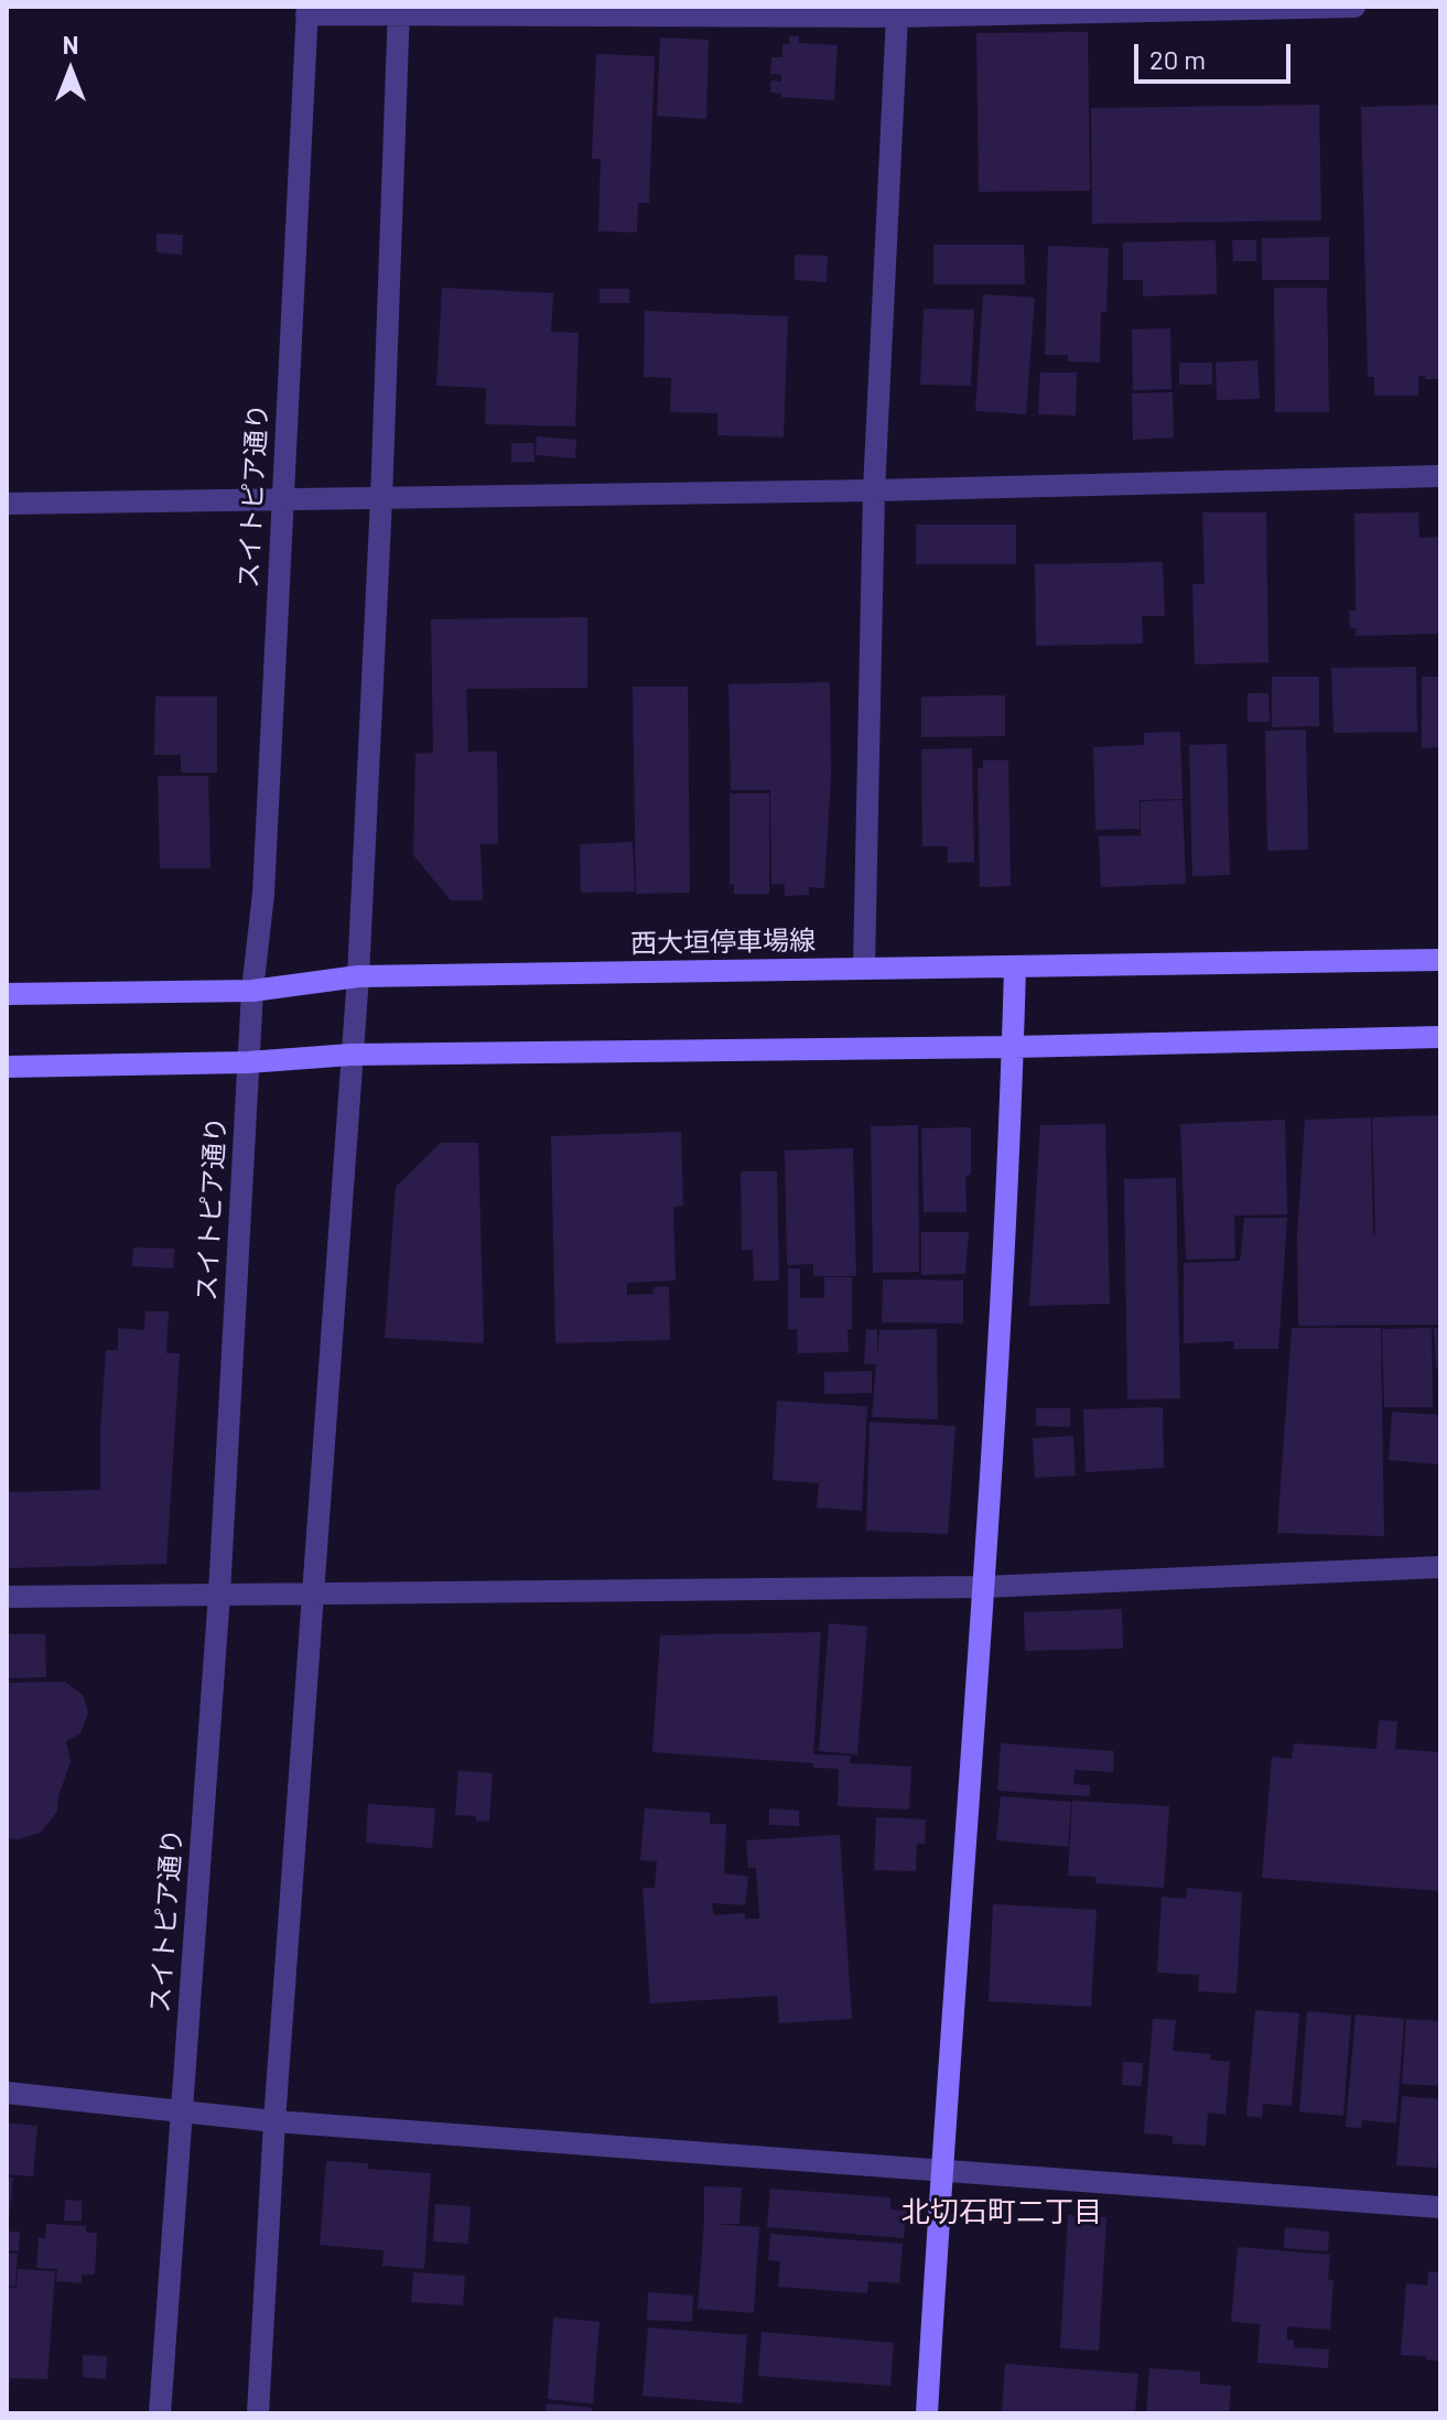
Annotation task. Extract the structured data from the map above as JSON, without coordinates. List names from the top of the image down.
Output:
{
  "streets": {
    "main road": ["西大垣停車場線"],
    "street": ["スイトピア通り"]
  },
  "crossings": [
    ["スイトピア通り", "西大垣停車場線"]
  ],
  "districts": ["北切石町二丁目"],
  "scale_bar": "20 m",
  "north": "top"
}
